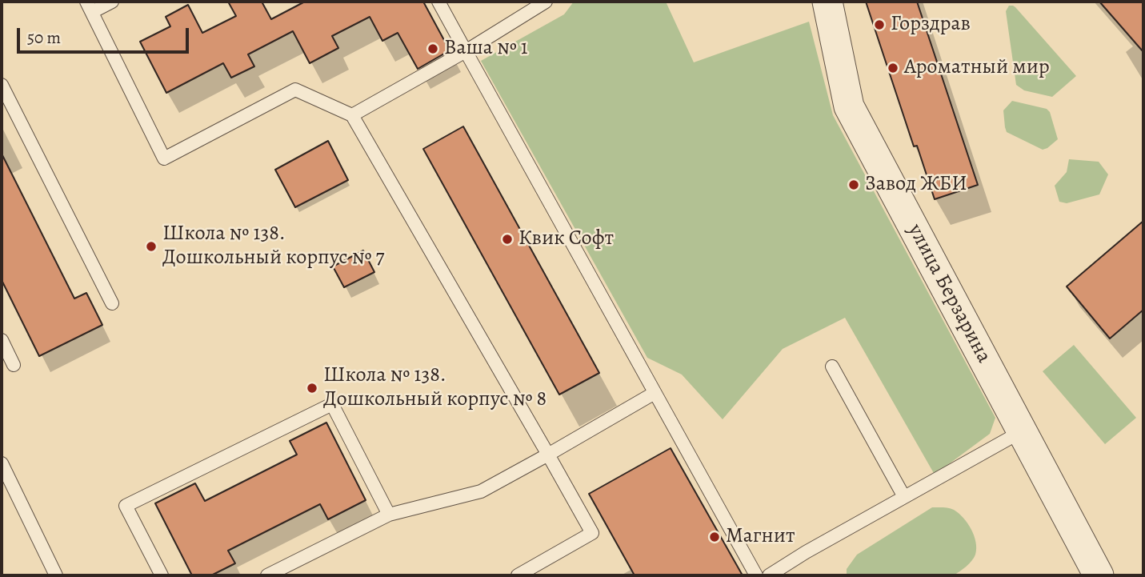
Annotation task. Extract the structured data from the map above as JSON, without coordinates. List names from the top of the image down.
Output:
{
  "streets": {
    "street": ["улица Берзарина"]
  },
  "places": [
    "Горздрав",
    "Ваша № 1",
    "Ароматный мир",
    "Завод ЖБИ",
    "Квик Софт",
    "Школа № 138. Дошкольный корпус № 7",
    "Школа № 138. Дошкольный корпус № 8",
    "Магнит"
  ],
  "scale_bar": "50 m"
}
